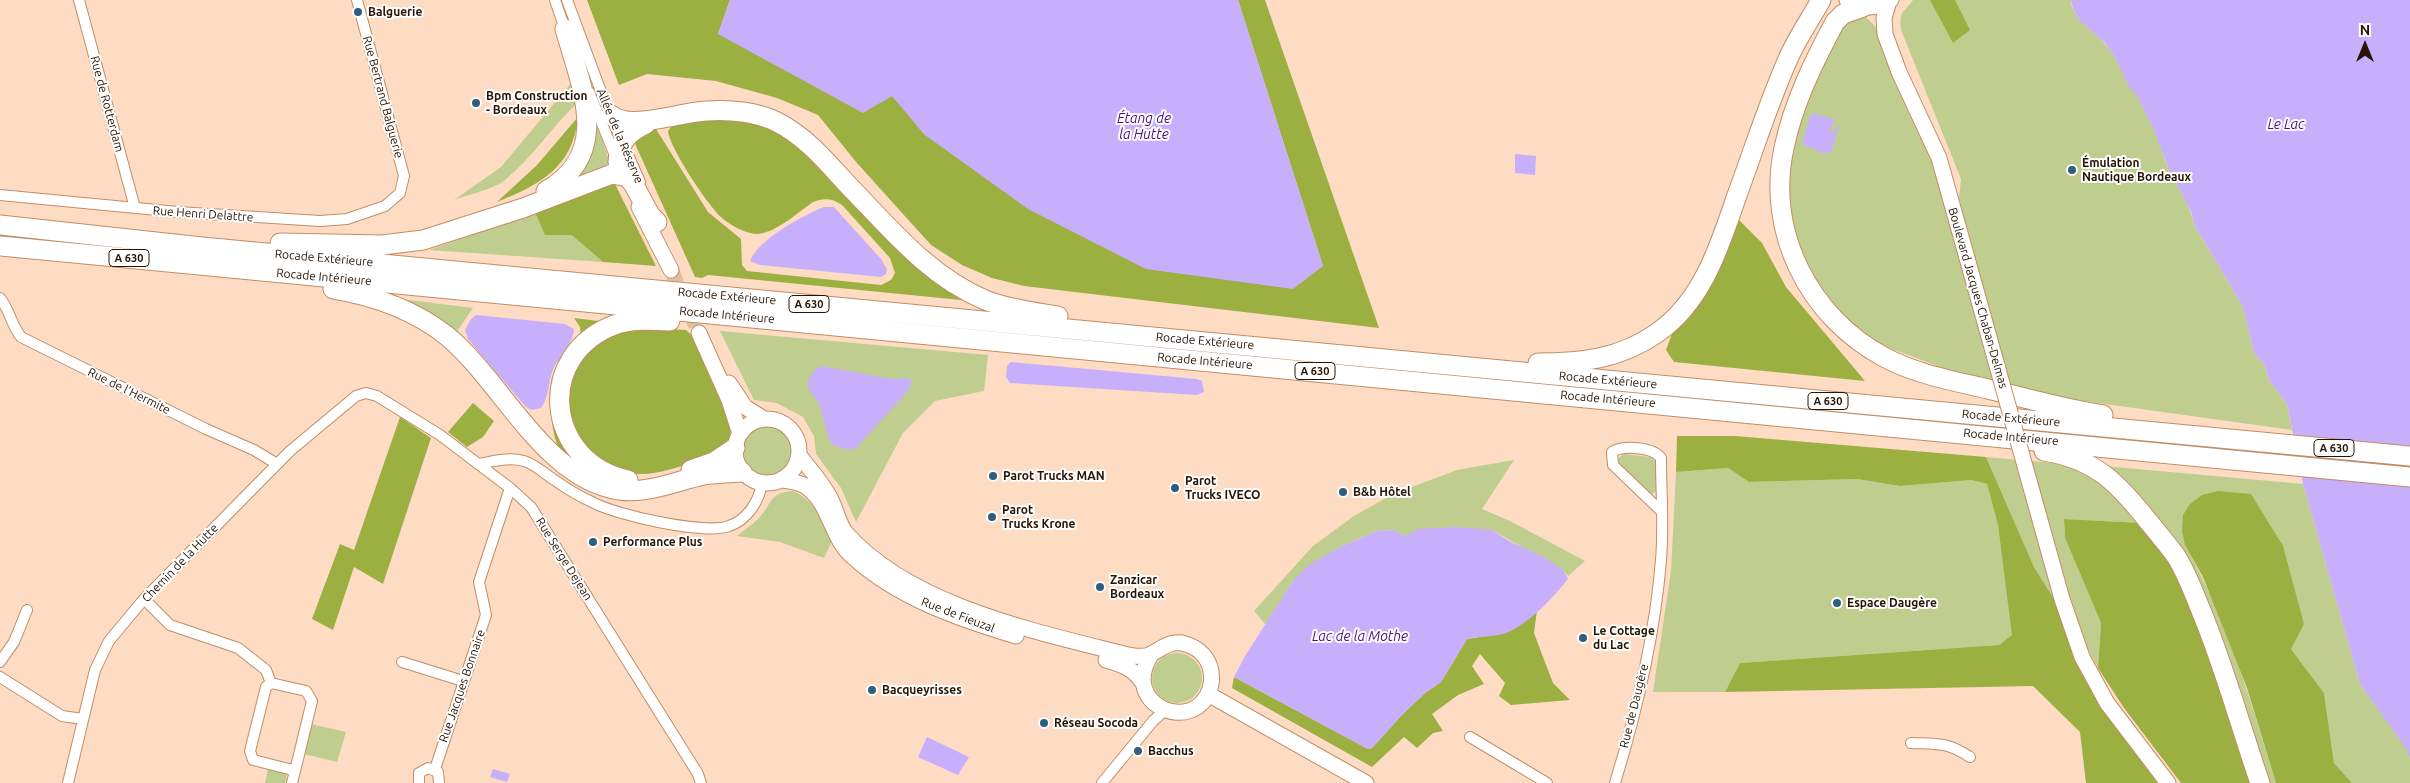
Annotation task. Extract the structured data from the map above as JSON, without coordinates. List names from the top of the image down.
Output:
{
  "streets": {
    "highway": ["A 630", "Rocade Extérieure", "Rocade Intérieure"],
    "street": [
      "Rue Bertrand Balguerie",
      "Rue de Rotterdam",
      "Allée de la Réserve",
      "Rue Henri Delattre",
      "Boulevard Jacques Chaban-Delmas",
      "Rue de l'Hermite",
      "Rue Serge Dejean",
      "Chemin de la Hutte",
      "Rue de Fieuzal",
      "Rue Jacques Bonnaire",
      "Rue de Daugère"
    ]
  },
  "crossings": [
    ["Rue Bertrand Balguerie", "Rue Henri Delattre"],
    ["Rue de Rotterdam", "Rue Henri Delattre"],
    ["Rue de l'Hermite", "Chemin de la Hutte"],
    ["Rue Serge Dejean", "Chemin de la Hutte"],
    ["Rue Serge Dejean", "Rue Jacques Bonnaire"]
  ],
  "water": ["Étang de la Hutte", "Le Lac", "Lac de la Mothe"],
  "places": [
    "Balguerie",
    "Bpm Construction - Bordeaux",
    "Émulation Nautique Bordeaux",
    "Parot Trucks MAN",
    "Parot Trucks IVECO",
    "B&b Hôtel",
    "Parot Trucks Krone",
    "Performance Plus",
    "Zanzicar Bordeaux",
    "Espace Daugère",
    "Le Cottage du Lac",
    "Bacqueyrisses",
    "Réseau Socoda",
    "Bacchus"
  ],
  "north": "top"
}
